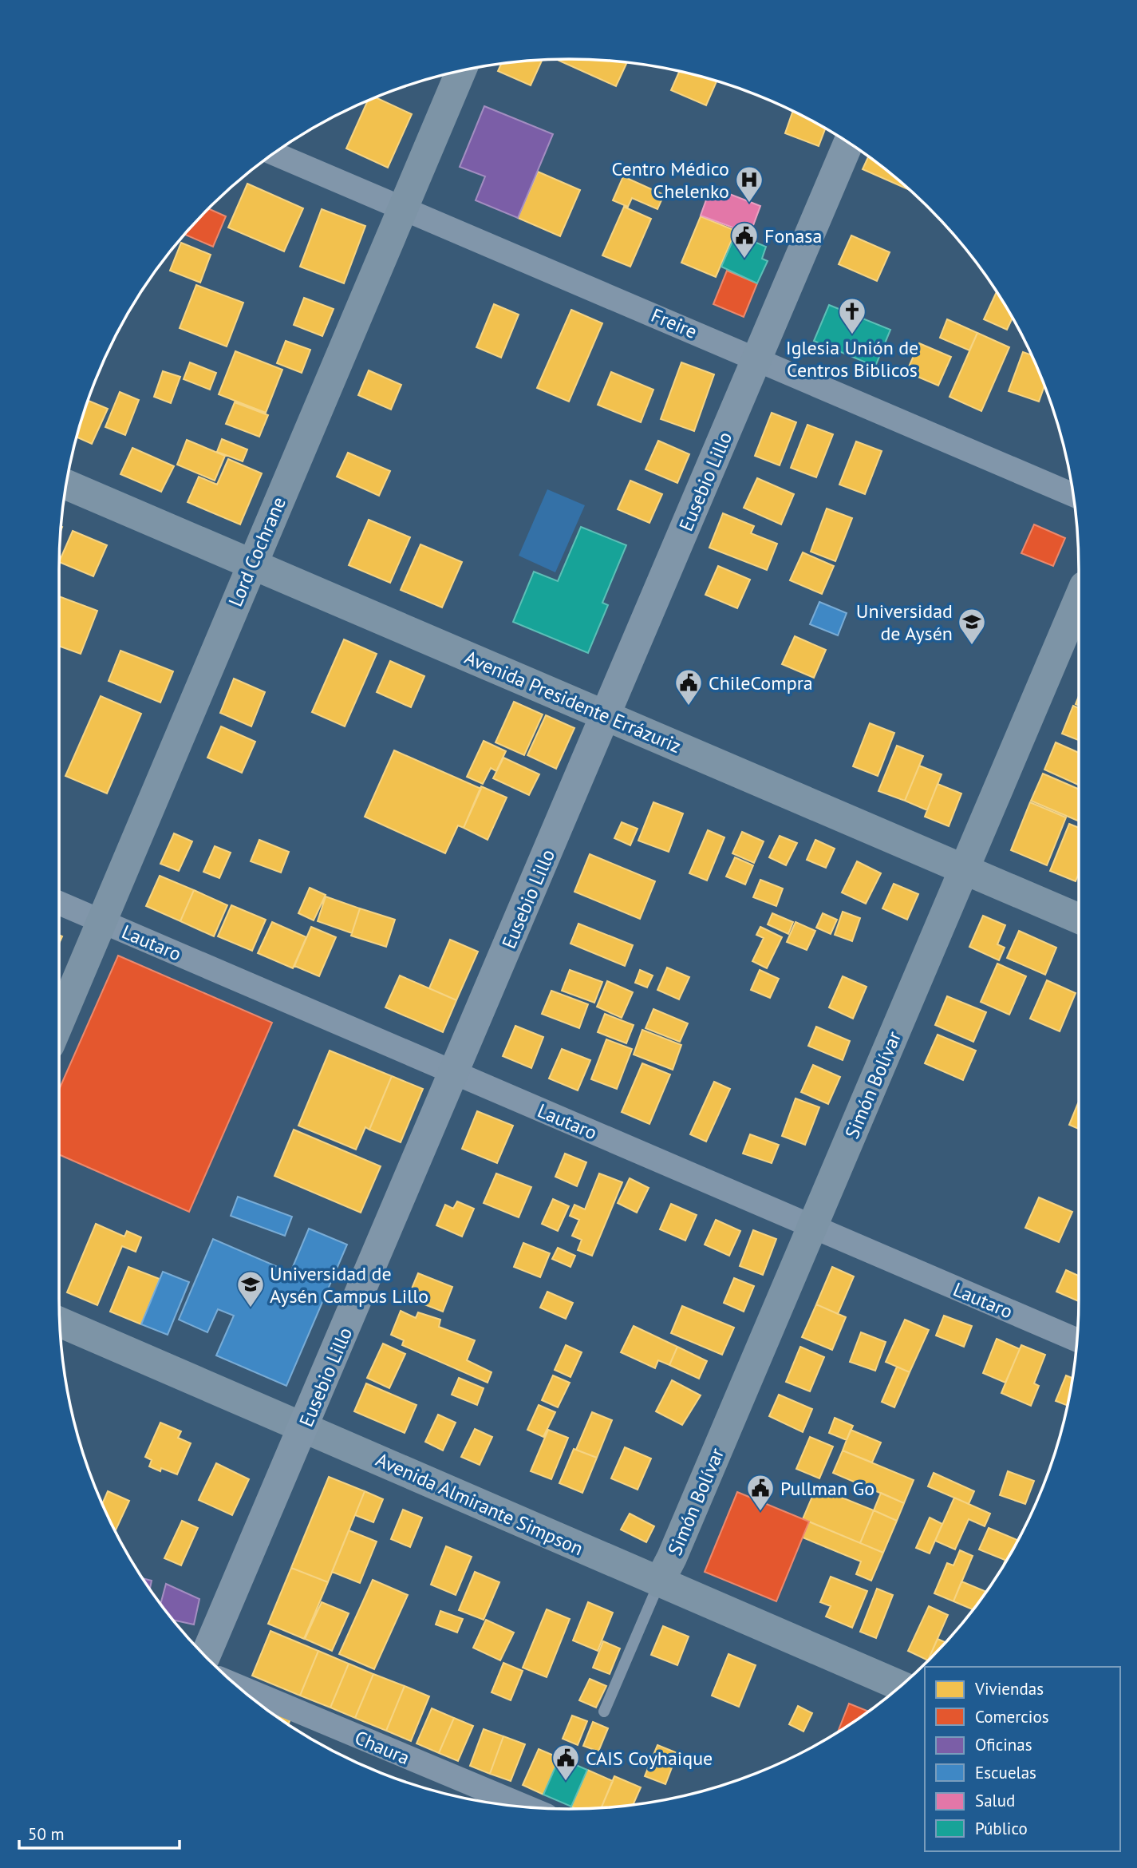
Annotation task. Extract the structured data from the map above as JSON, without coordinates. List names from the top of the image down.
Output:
{
  "streets": {
    "main road": ["Eusebio Lillo"],
    "street": [
      "Freire",
      "Lord Cochrane",
      "Avenida Presidente Errázuriz",
      "Lautaro",
      "Simón Bolívar",
      "Avenida Almirante Simpson",
      "Chaura"
    ]
  },
  "crossings": [
    ["Freire", "Eusebio Lillo"],
    ["Freire", "Lord Cochrane"],
    ["Eusebio Lillo", "Avenida Presidente Errázuriz"],
    ["Eusebio Lillo", "Lautaro"],
    ["Eusebio Lillo", "Avenida Almirante Simpson"],
    ["Lord Cochrane", "Avenida Presidente Errázuriz"],
    ["Lord Cochrane", "Lautaro"],
    ["Avenida Presidente Errázuriz", "Simón Bolívar"],
    ["Lautaro", "Simón Bolívar"],
    ["Simón Bolívar", "Avenida Almirante Simpson"]
  ],
  "places": {
    "hospital": ["Centro Médico Chelenko"],
    "public building": [
      "Fonasa",
      "ChileCompra",
      "Pullman Go",
      "CAIS Coyhaique"
    ],
    "church": ["Iglesia Unión de Centros Biblicos"],
    "school or university": ["Universidad de Aysén", "Universidad de Aysén Campus Lillo"]
  },
  "legend": [
    "Viviendas",
    "Comercios",
    "Oficinas",
    "Escuelas",
    "Salud",
    "Público"
  ],
  "scale_bar": "50 m"
}
